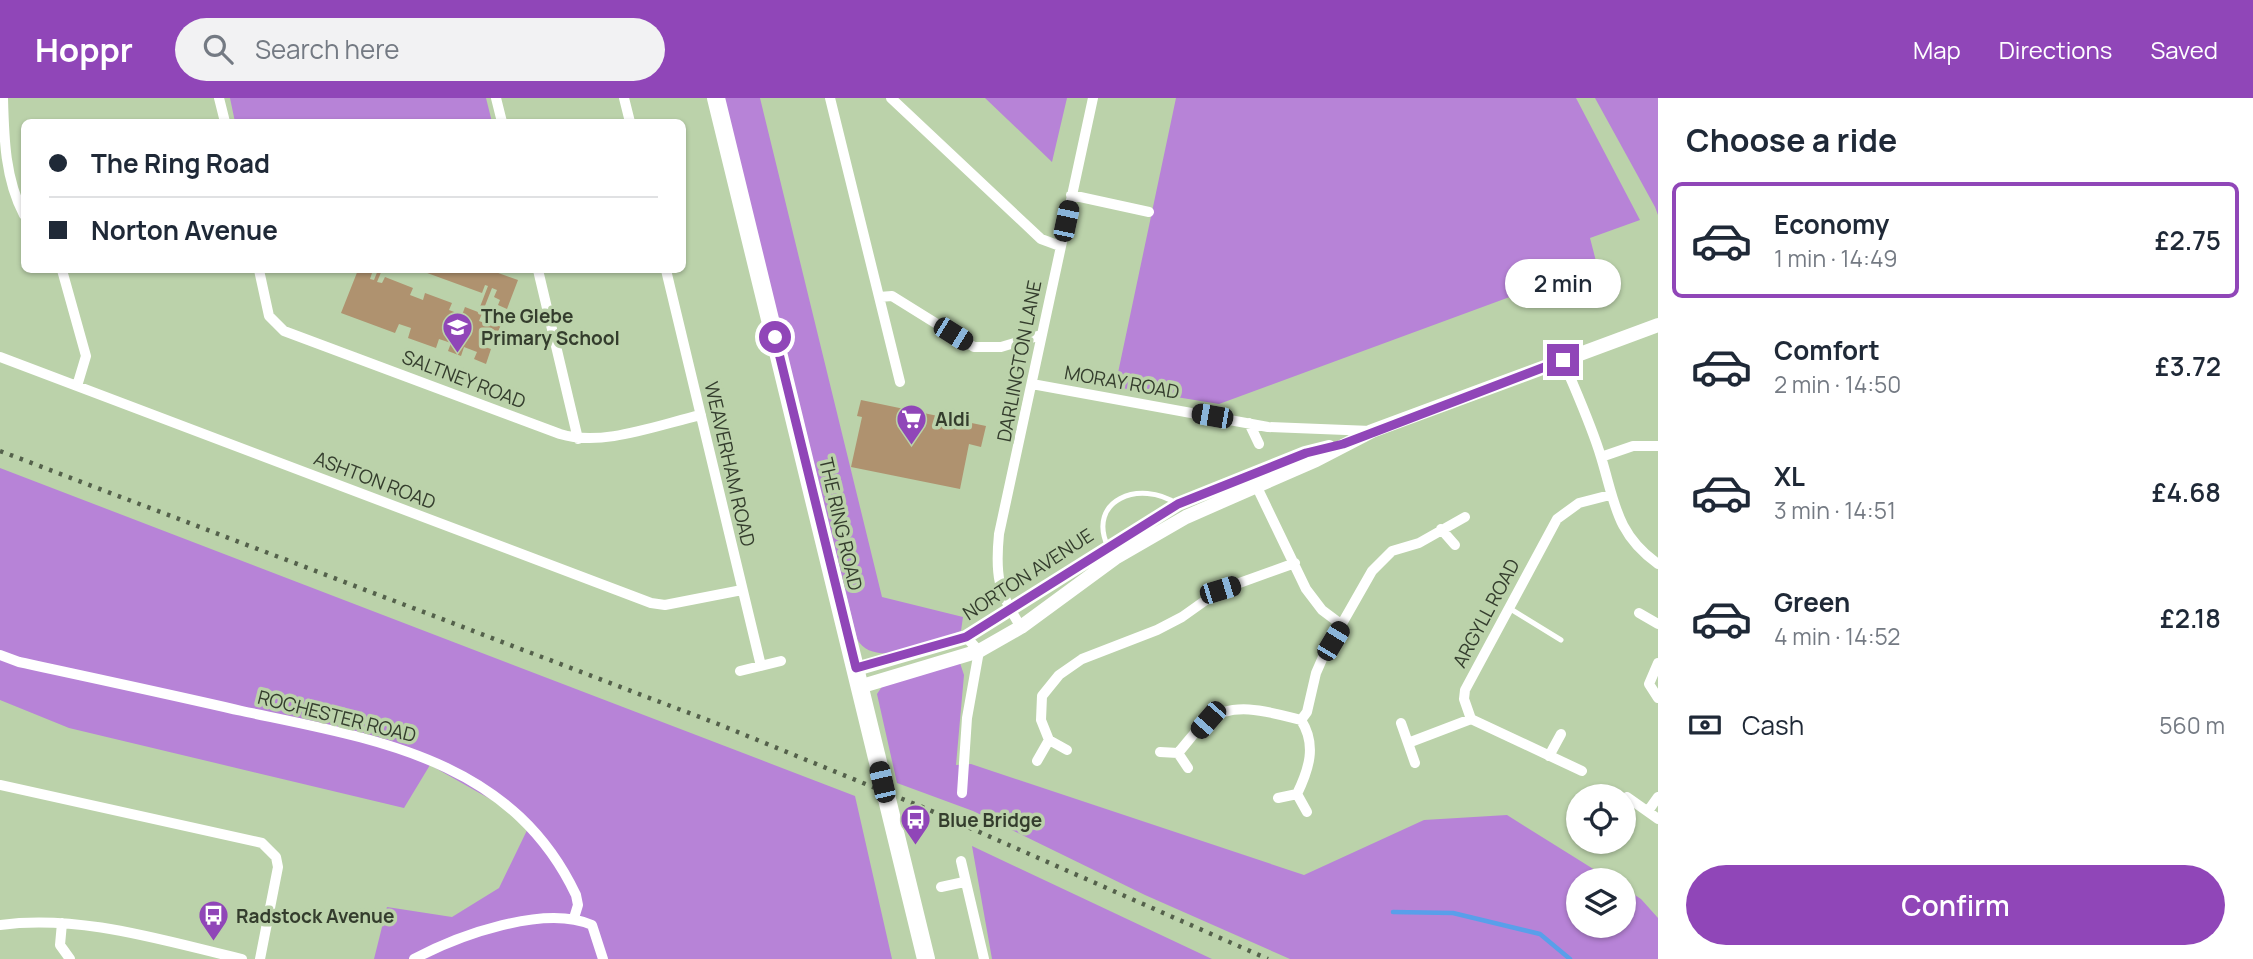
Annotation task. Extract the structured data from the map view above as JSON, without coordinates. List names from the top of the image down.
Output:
{
  "streets": {
    "main road": ["THE RING ROAD"],
    "street": [
      "DARLINGTON LANE",
      "SALTNEY ROAD",
      "MORAY ROAD",
      "WEAVERHAM ROAD",
      "ASHTON ROAD",
      "NORTON AVENUE",
      "ARGYLL ROAD",
      "ROCHESTER ROAD"
    ]
  },
  "crossings": [
    ["DARLINGTON LANE", "MORAY ROAD"],
    ["DARLINGTON LANE", "NORTON AVENUE"],
    ["SALTNEY ROAD", "WEAVERHAM ROAD"],
    ["MORAY ROAD", "NORTON AVENUE"],
    ["WEAVERHAM ROAD", "ASHTON ROAD"],
    ["THE RING ROAD", "NORTON AVENUE"]
  ],
  "places": {
    "school or university": ["The Glebe Primary School"],
    "supermarket": ["Aldi"],
    "bus stop": ["Blue Bridge", "Radstock Avenue"]
  },
  "page": {
    "header": "Hoppr",
    "search": "Search here",
    "nav": ["Map", "Directions", "Saved"],
    "heading": "Choose a ride",
    "banner": ["The Ring Road", "Norton Avenue"],
    "list": [
      {
        "name": "Economy",
        "note": "1 min · 14:49",
        "value": "£2.75"
      },
      {
        "name": "Comfort",
        "note": "2 min · 14:50",
        "value": "£3.72"
      },
      {
        "name": "XL",
        "note": "3 min · 14:51",
        "value": "£4.68"
      },
      {
        "name": "Green",
        "note": "4 min · 14:52",
        "value": "£2.18"
      }
    ],
    "bubble": "2 min",
    "pay": ["Cash", "560 m"],
    "buttons": "Confirm"
  }
}
